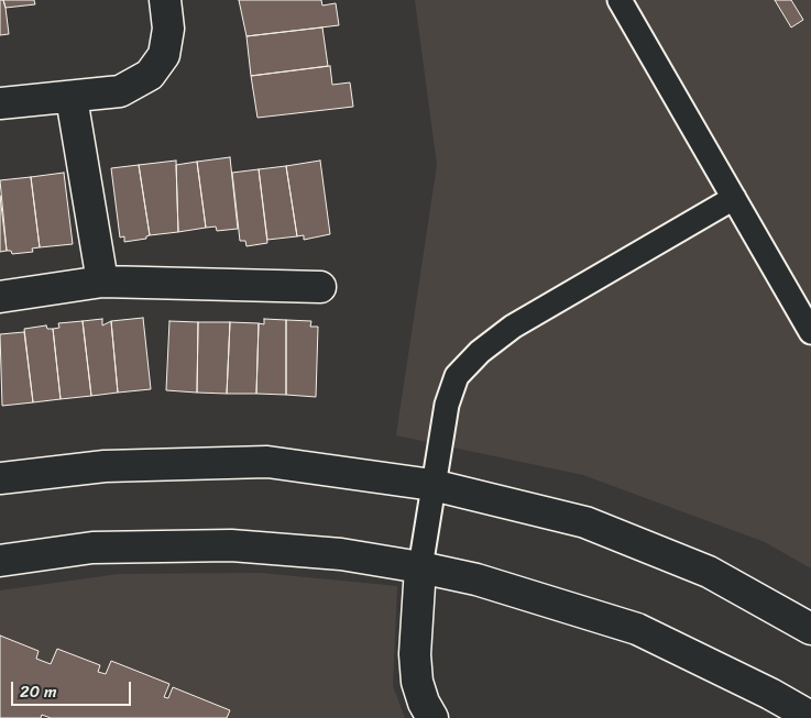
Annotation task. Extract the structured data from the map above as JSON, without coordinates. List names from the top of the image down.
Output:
{
  "scale_bar": "20 m"
}
